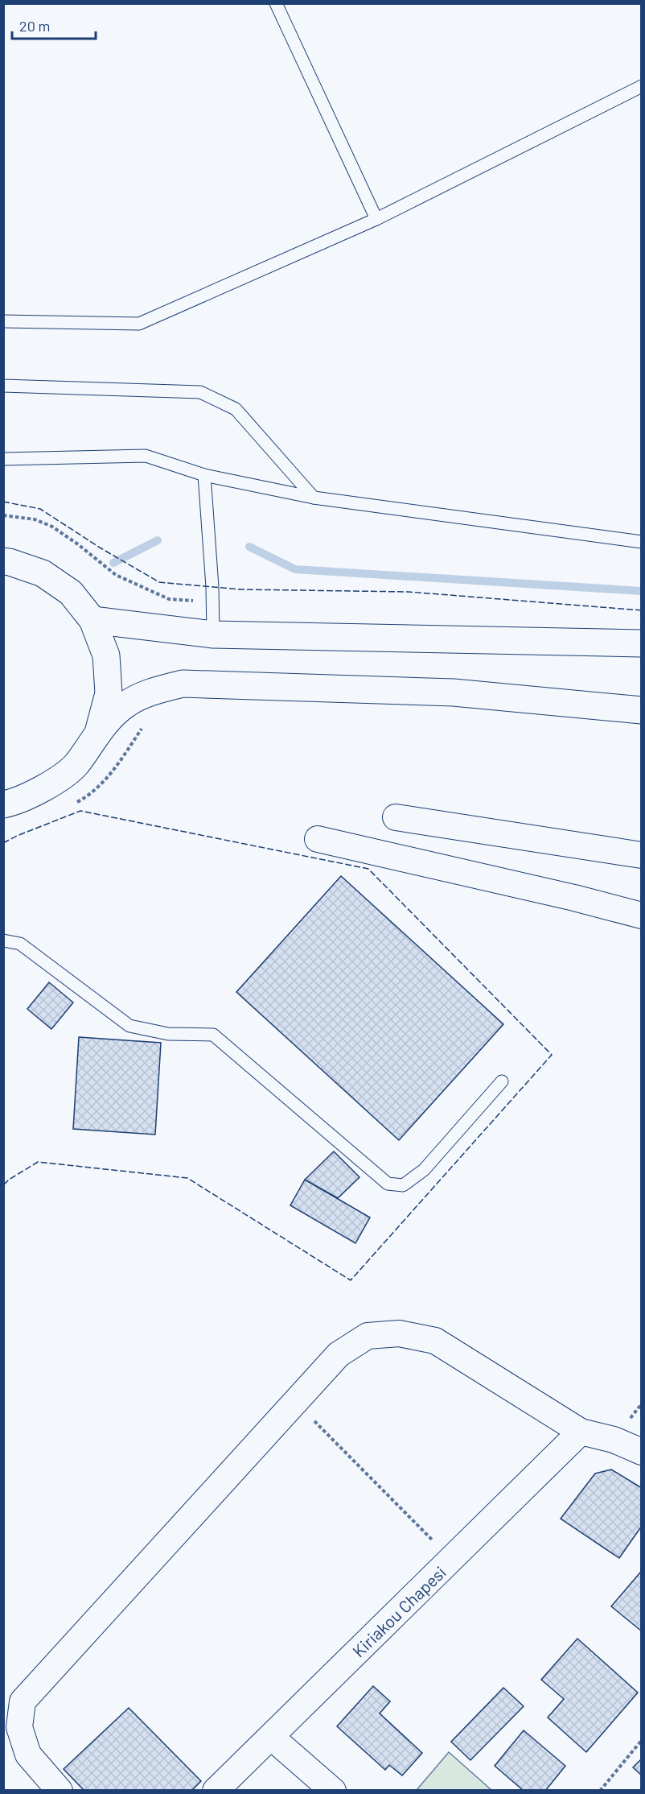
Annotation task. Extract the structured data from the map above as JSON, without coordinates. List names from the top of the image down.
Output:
{
  "streets": {
    "street": ["Kiriakou Chapesi"]
  },
  "scale_bar": "20 m"
}
